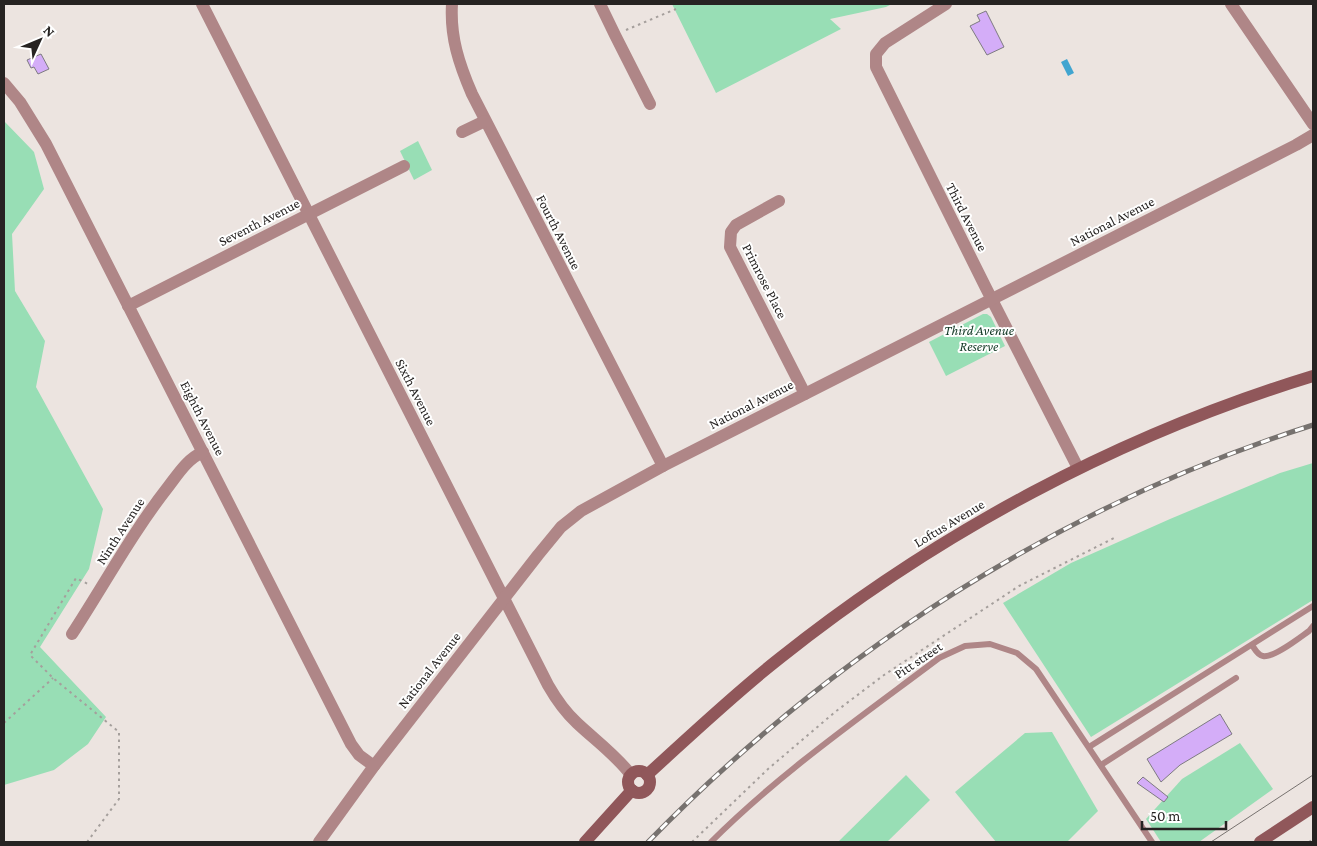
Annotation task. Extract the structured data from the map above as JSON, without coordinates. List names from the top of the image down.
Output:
{
  "streets": {
    "street": [
      "Third Avenue",
      "National Avenue",
      "Seventh Avenue",
      "Fourth Avenue",
      "Primrose Place",
      "Sixth Avenue",
      "Eighth Avenue",
      "Loftus Avenue",
      "Ninth Avenue"
    ],
    "lane": ["Pitt street"]
  },
  "crossings": [
    ["Third Avenue", "National Avenue"],
    ["Third Avenue", "Loftus Avenue"],
    ["National Avenue", "Fourth Avenue"],
    ["National Avenue", "Primrose Place"],
    ["National Avenue", "Sixth Avenue"],
    ["National Avenue", "Eighth Avenue"],
    ["Seventh Avenue", "Sixth Avenue"],
    ["Seventh Avenue", "Eighth Avenue"],
    ["Sixth Avenue", "Loftus Avenue"],
    ["Eighth Avenue", "Ninth Avenue"]
  ],
  "parks": ["Third Avenue Reserve"],
  "scale_bar": "50 m",
  "north": "top right"
}
